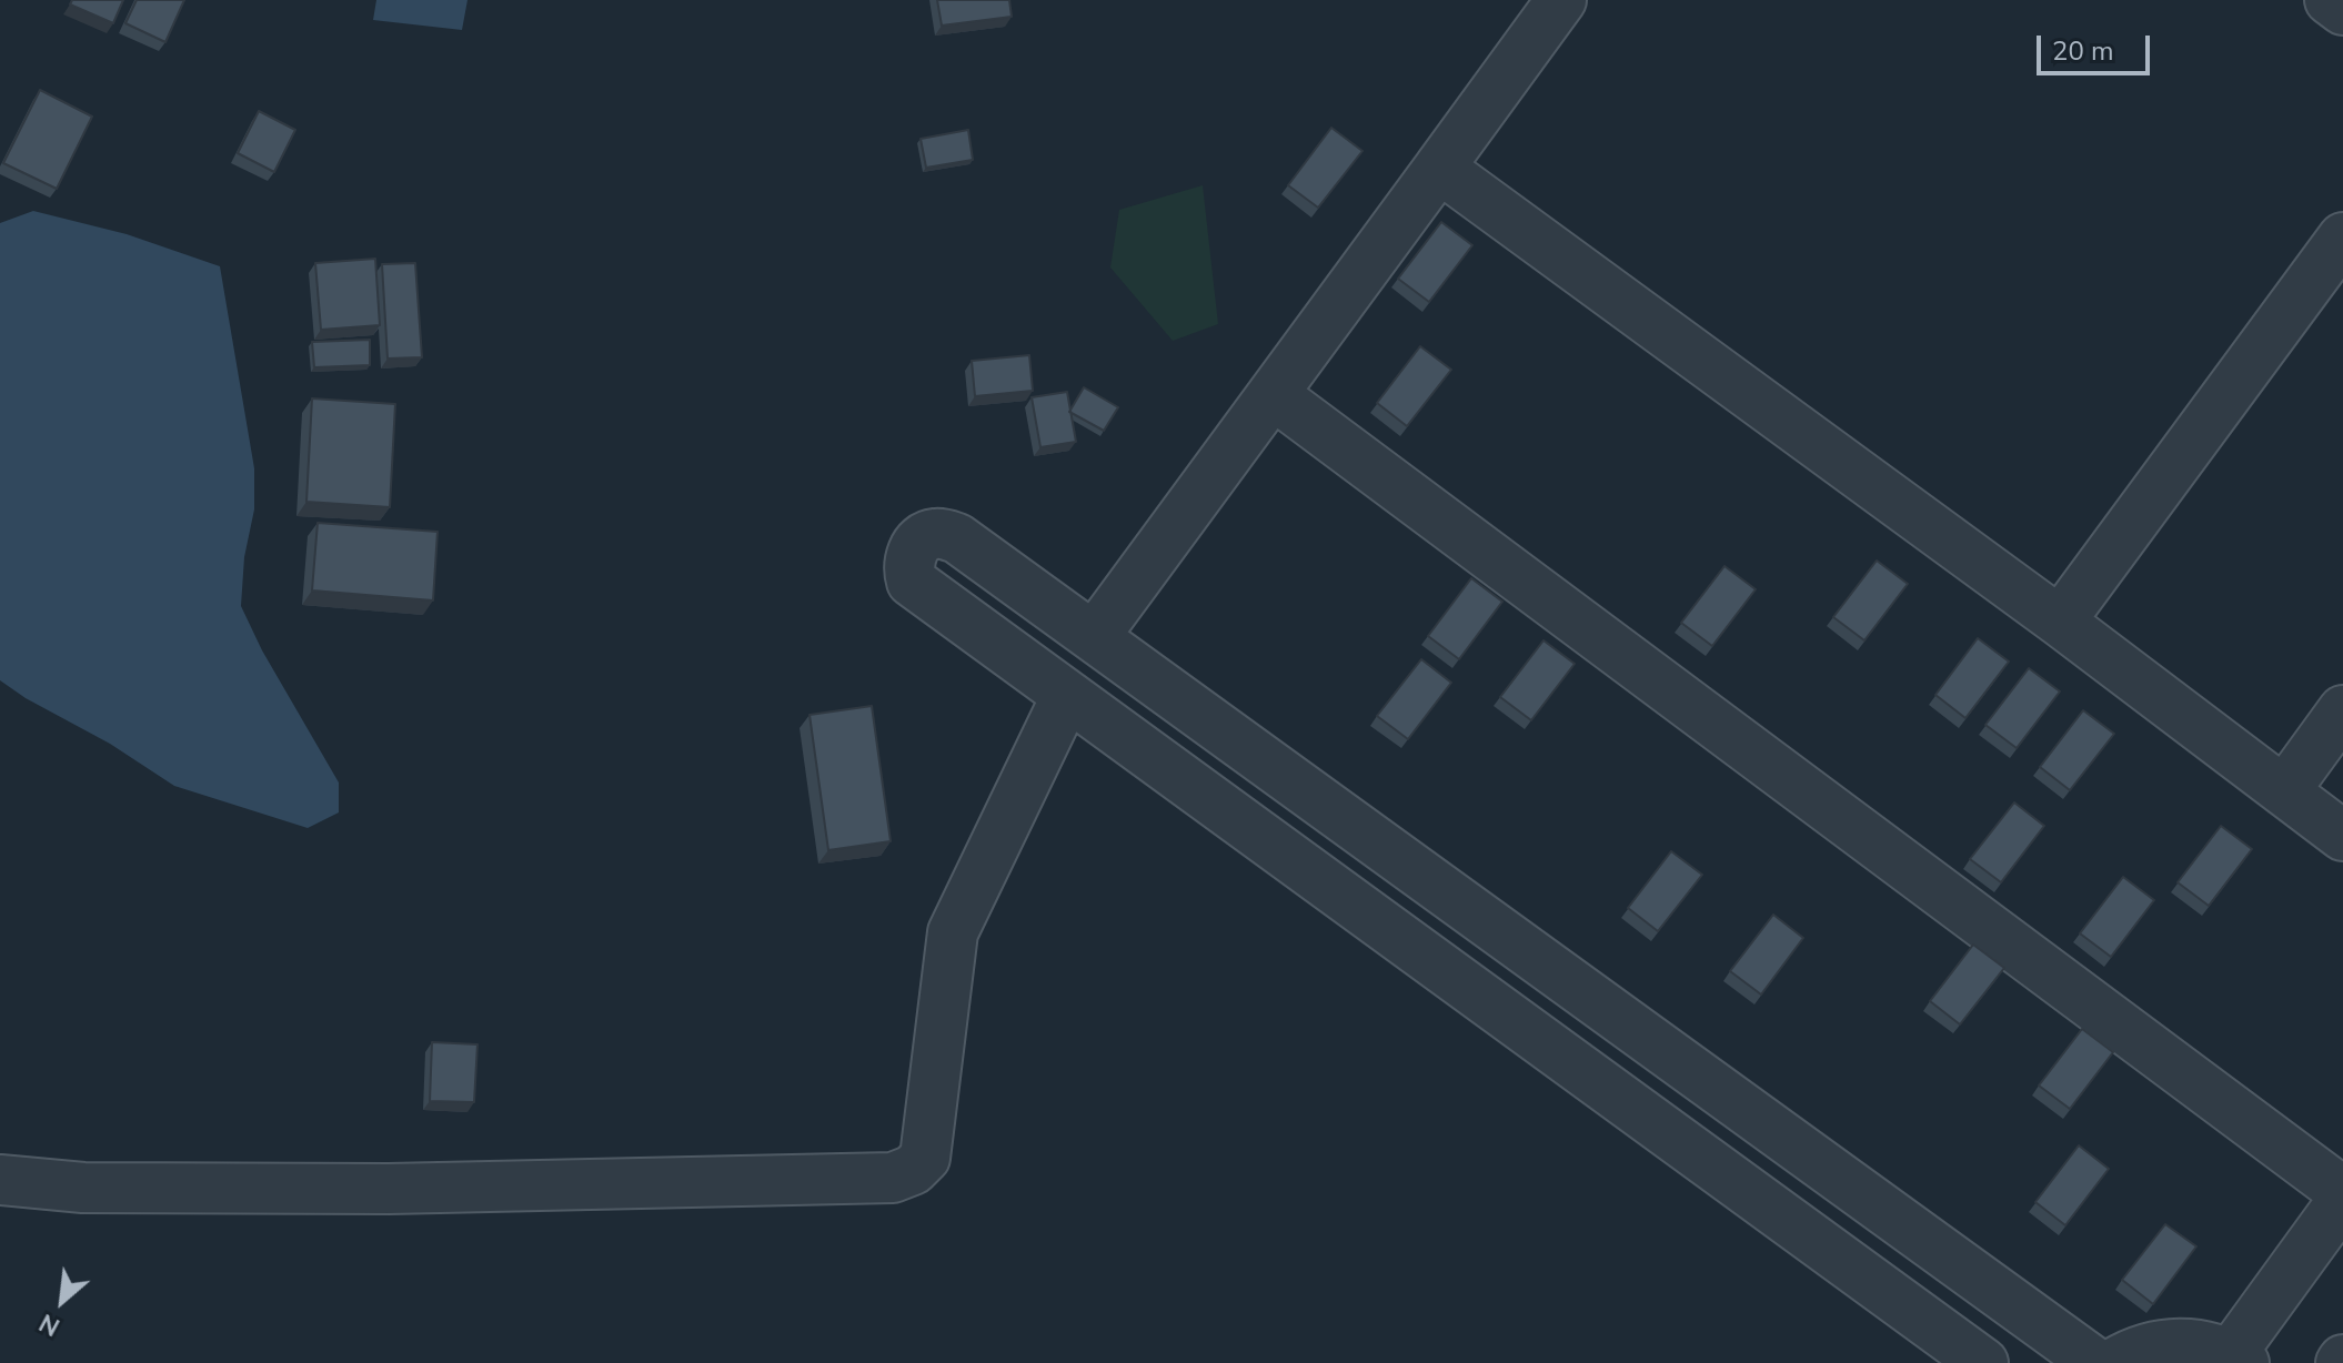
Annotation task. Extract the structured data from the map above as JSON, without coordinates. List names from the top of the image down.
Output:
{
  "scale_bar": "20 m",
  "north": "bottom left"
}
